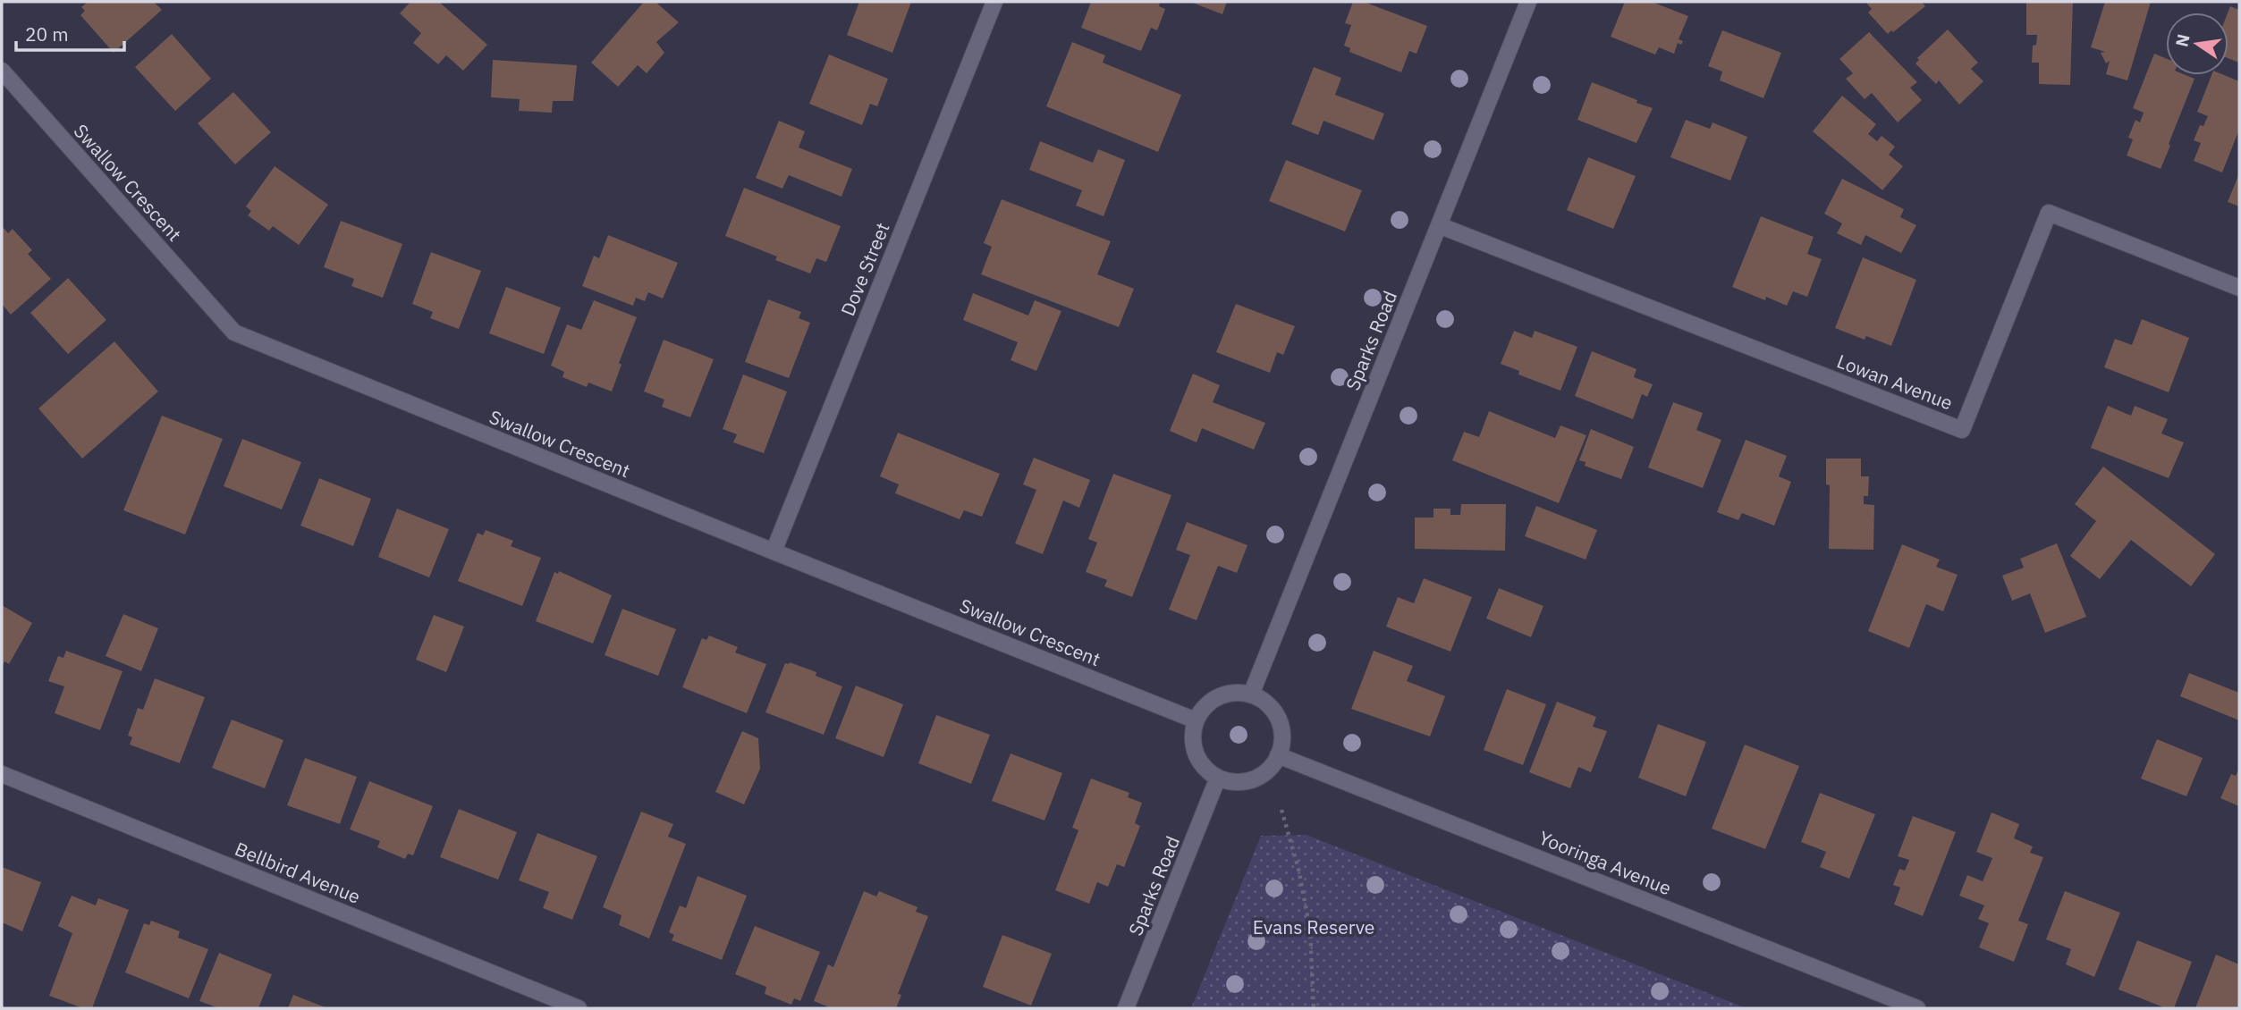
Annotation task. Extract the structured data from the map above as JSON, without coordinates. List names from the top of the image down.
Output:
{
  "streets": {
    "street": [
      "Swallow Crescent",
      "Dove Street",
      "Sparks Road",
      "Lowan Avenue",
      "Yooringa Avenue",
      "Bellbird Avenue"
    ]
  },
  "crossings": [
    ["Swallow Crescent", "Dove Street"],
    ["Swallow Crescent", "Sparks Road"],
    ["Swallow Crescent", "Yooringa Avenue"],
    ["Sparks Road", "Lowan Avenue"],
    ["Sparks Road", "Yooringa Avenue"]
  ],
  "parks": ["Evans Reserve"],
  "scale_bar": "20 m",
  "north": "left"
}
